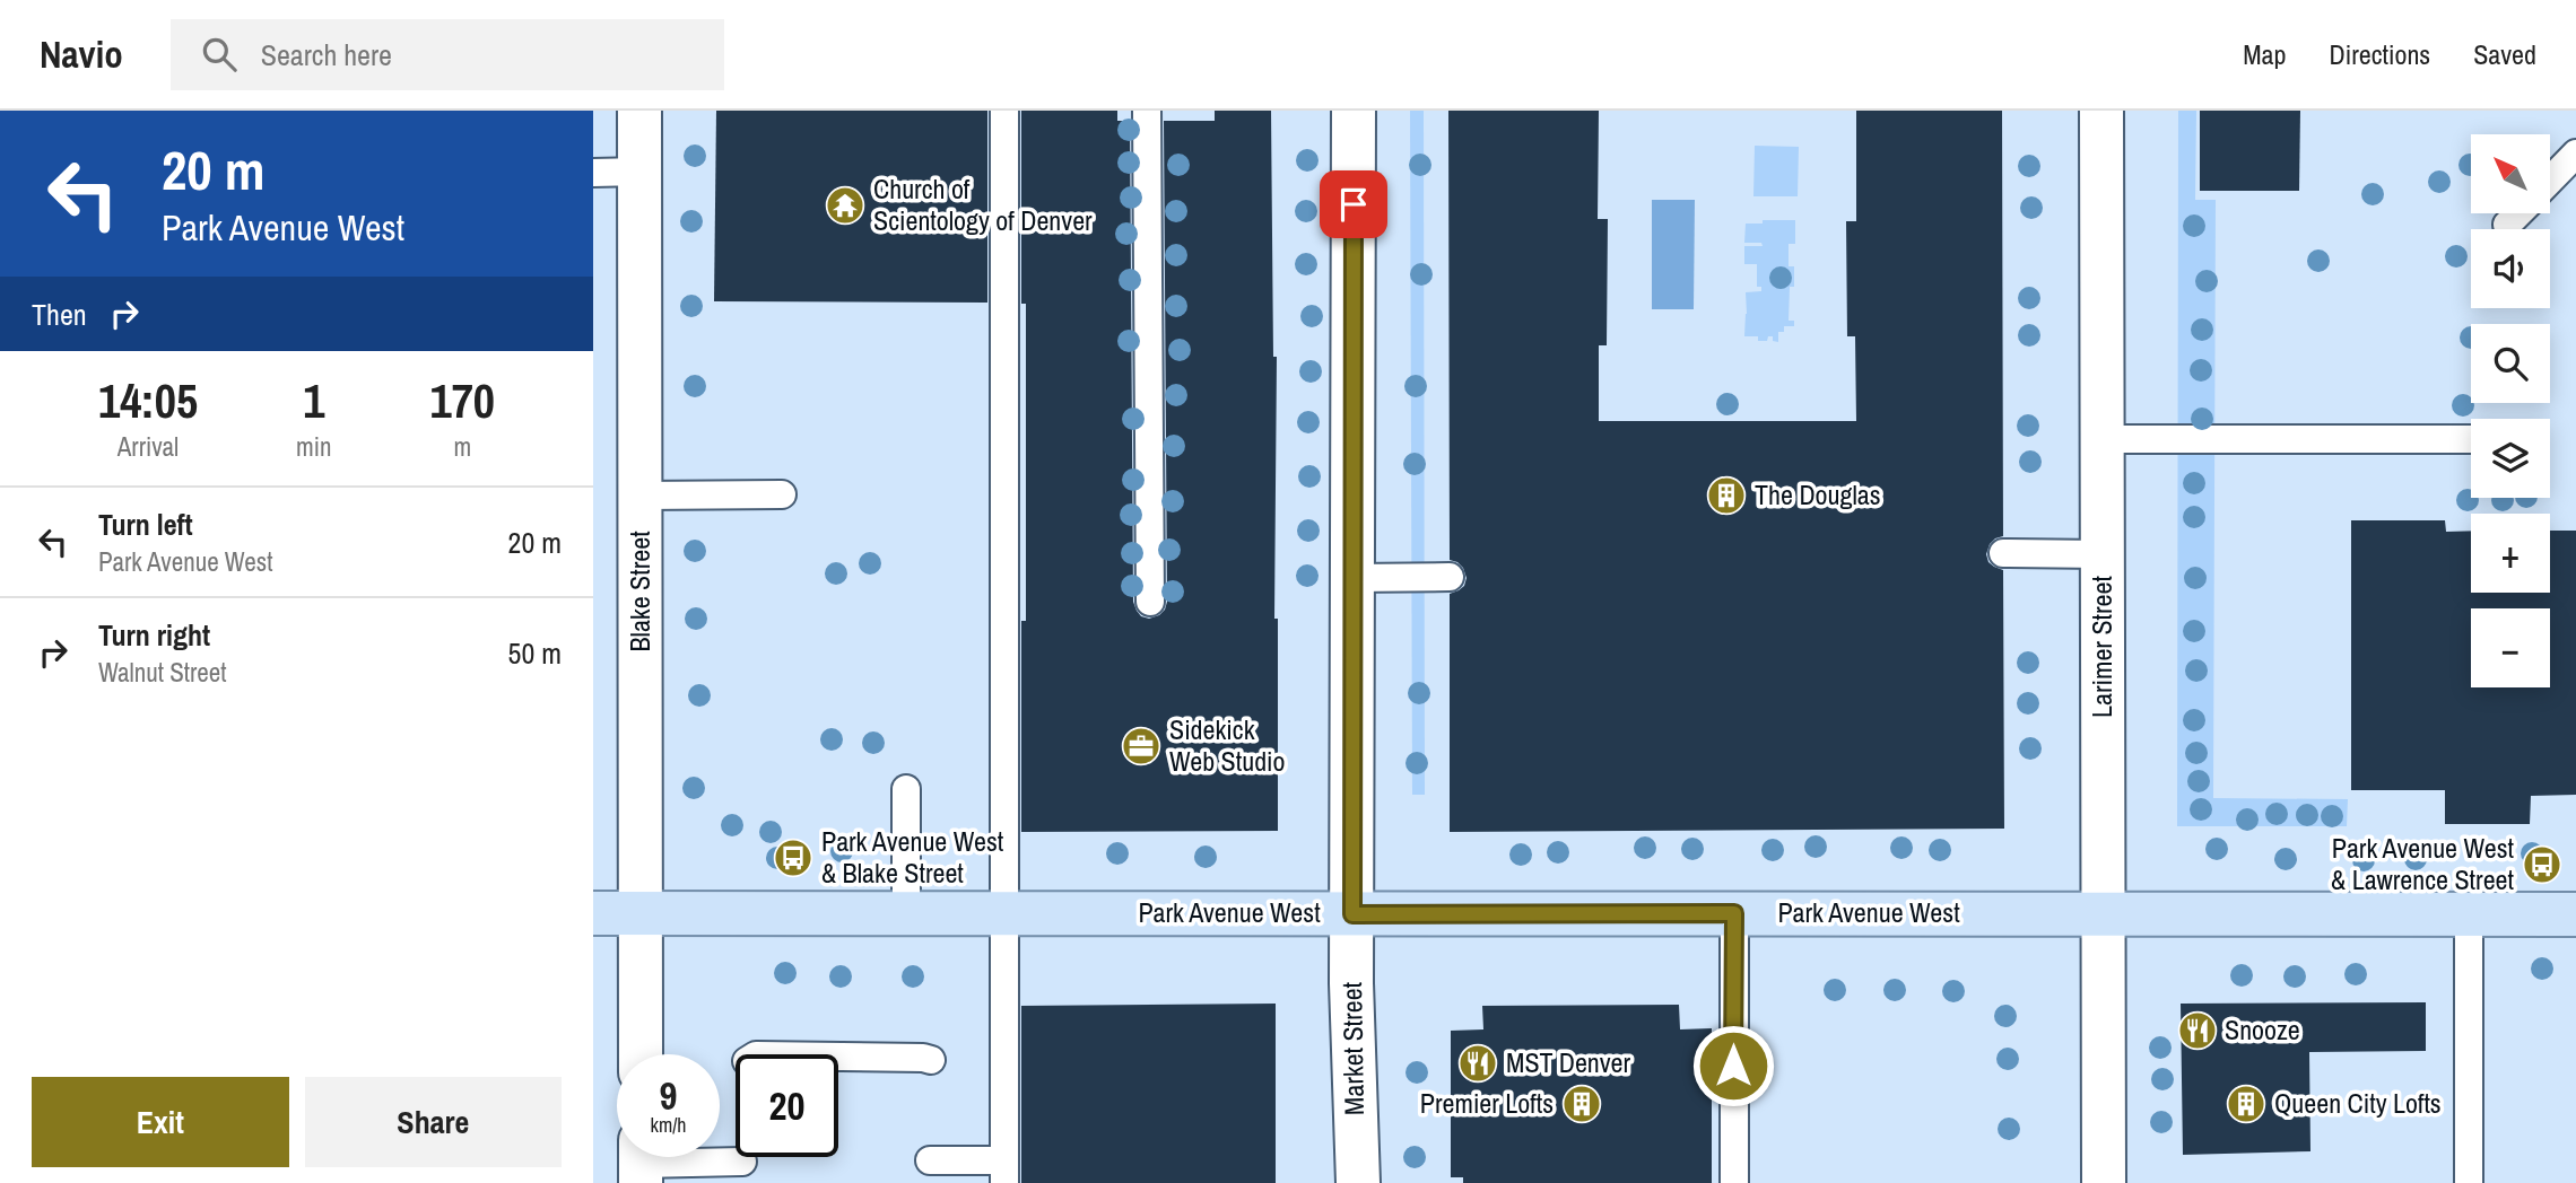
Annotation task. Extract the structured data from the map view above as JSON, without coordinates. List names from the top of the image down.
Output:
{
  "streets": {
    "main road": [
      "Blake Street",
      "Larimer Street",
      "Park Avenue West",
      "Market Street"
    ]
  },
  "crossings": [
    ["Blake Street", "Park Avenue West"],
    ["Larimer Street", "Park Avenue West"],
    ["Park Avenue West", "Market Street"]
  ],
  "places": {
    "temple": ["Church of Scientology of Denver"],
    "building": ["The Douglas", "Premier Lofts", "Queen City Lofts"],
    "office": ["Sidekick Web Studio"],
    "bus stop": ["Park Avenue West & Blake Street", "Park Avenue West & Lawrence Street"],
    "restaurant": ["Snooze", "MST Denver"]
  },
  "north": "top left",
  "page": {
    "header": "Navio",
    "search": "Search here",
    "nav": ["Map", "Directions", "Saved"],
    "turn": ["20 m", "Park Avenue West"],
    "map_buttons": ["+", "−"],
    "then": "Then",
    "eta": [
      "14:05",
      "Arrival",
      "1",
      "min",
      "170",
      "m"
    ],
    "list": [
      {
        "name": "Turn left",
        "note": "Park Avenue West",
        "value": "20 m"
      },
      {
        "name": "Turn right",
        "note": "Walnut Street",
        "value": "50 m"
      }
    ],
    "speed": "9 km/h",
    "limit": "20",
    "buttons": ["Exit", "Share"]
  }
}
